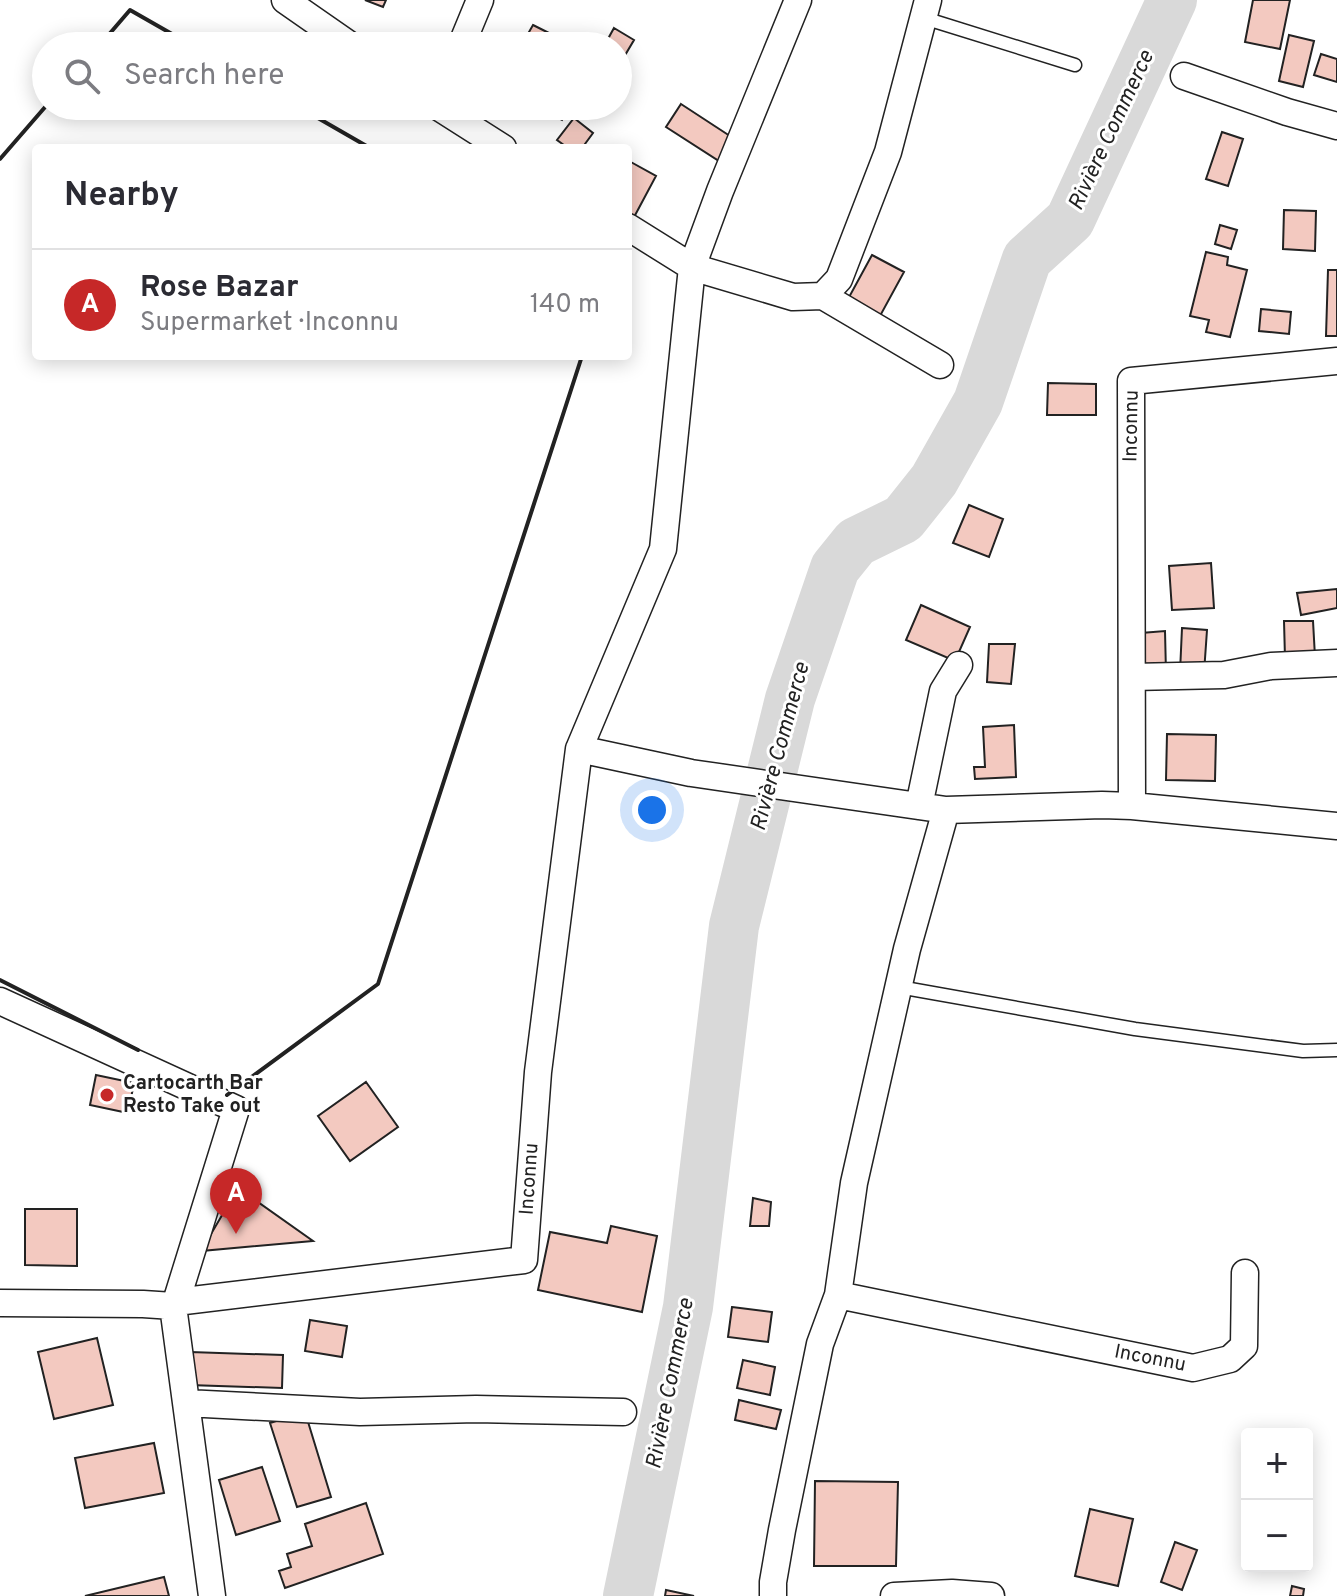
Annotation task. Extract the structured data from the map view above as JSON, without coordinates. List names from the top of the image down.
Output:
{
  "streets": {
    "street": ["Inconnu"]
  },
  "water": ["Rivière Commerce"],
  "places": ["Cartocarth Bar Resto Take out"],
  "page": {
    "search": "Search here",
    "heading": "Nearby",
    "list": [
      {
        "mark": "A",
        "name": "Rose Bazar",
        "note": "Supermarket · Inconnu",
        "value": "140 m"
      }
    ],
    "pins": "A",
    "map_buttons": ["+", "−"]
  }
}
